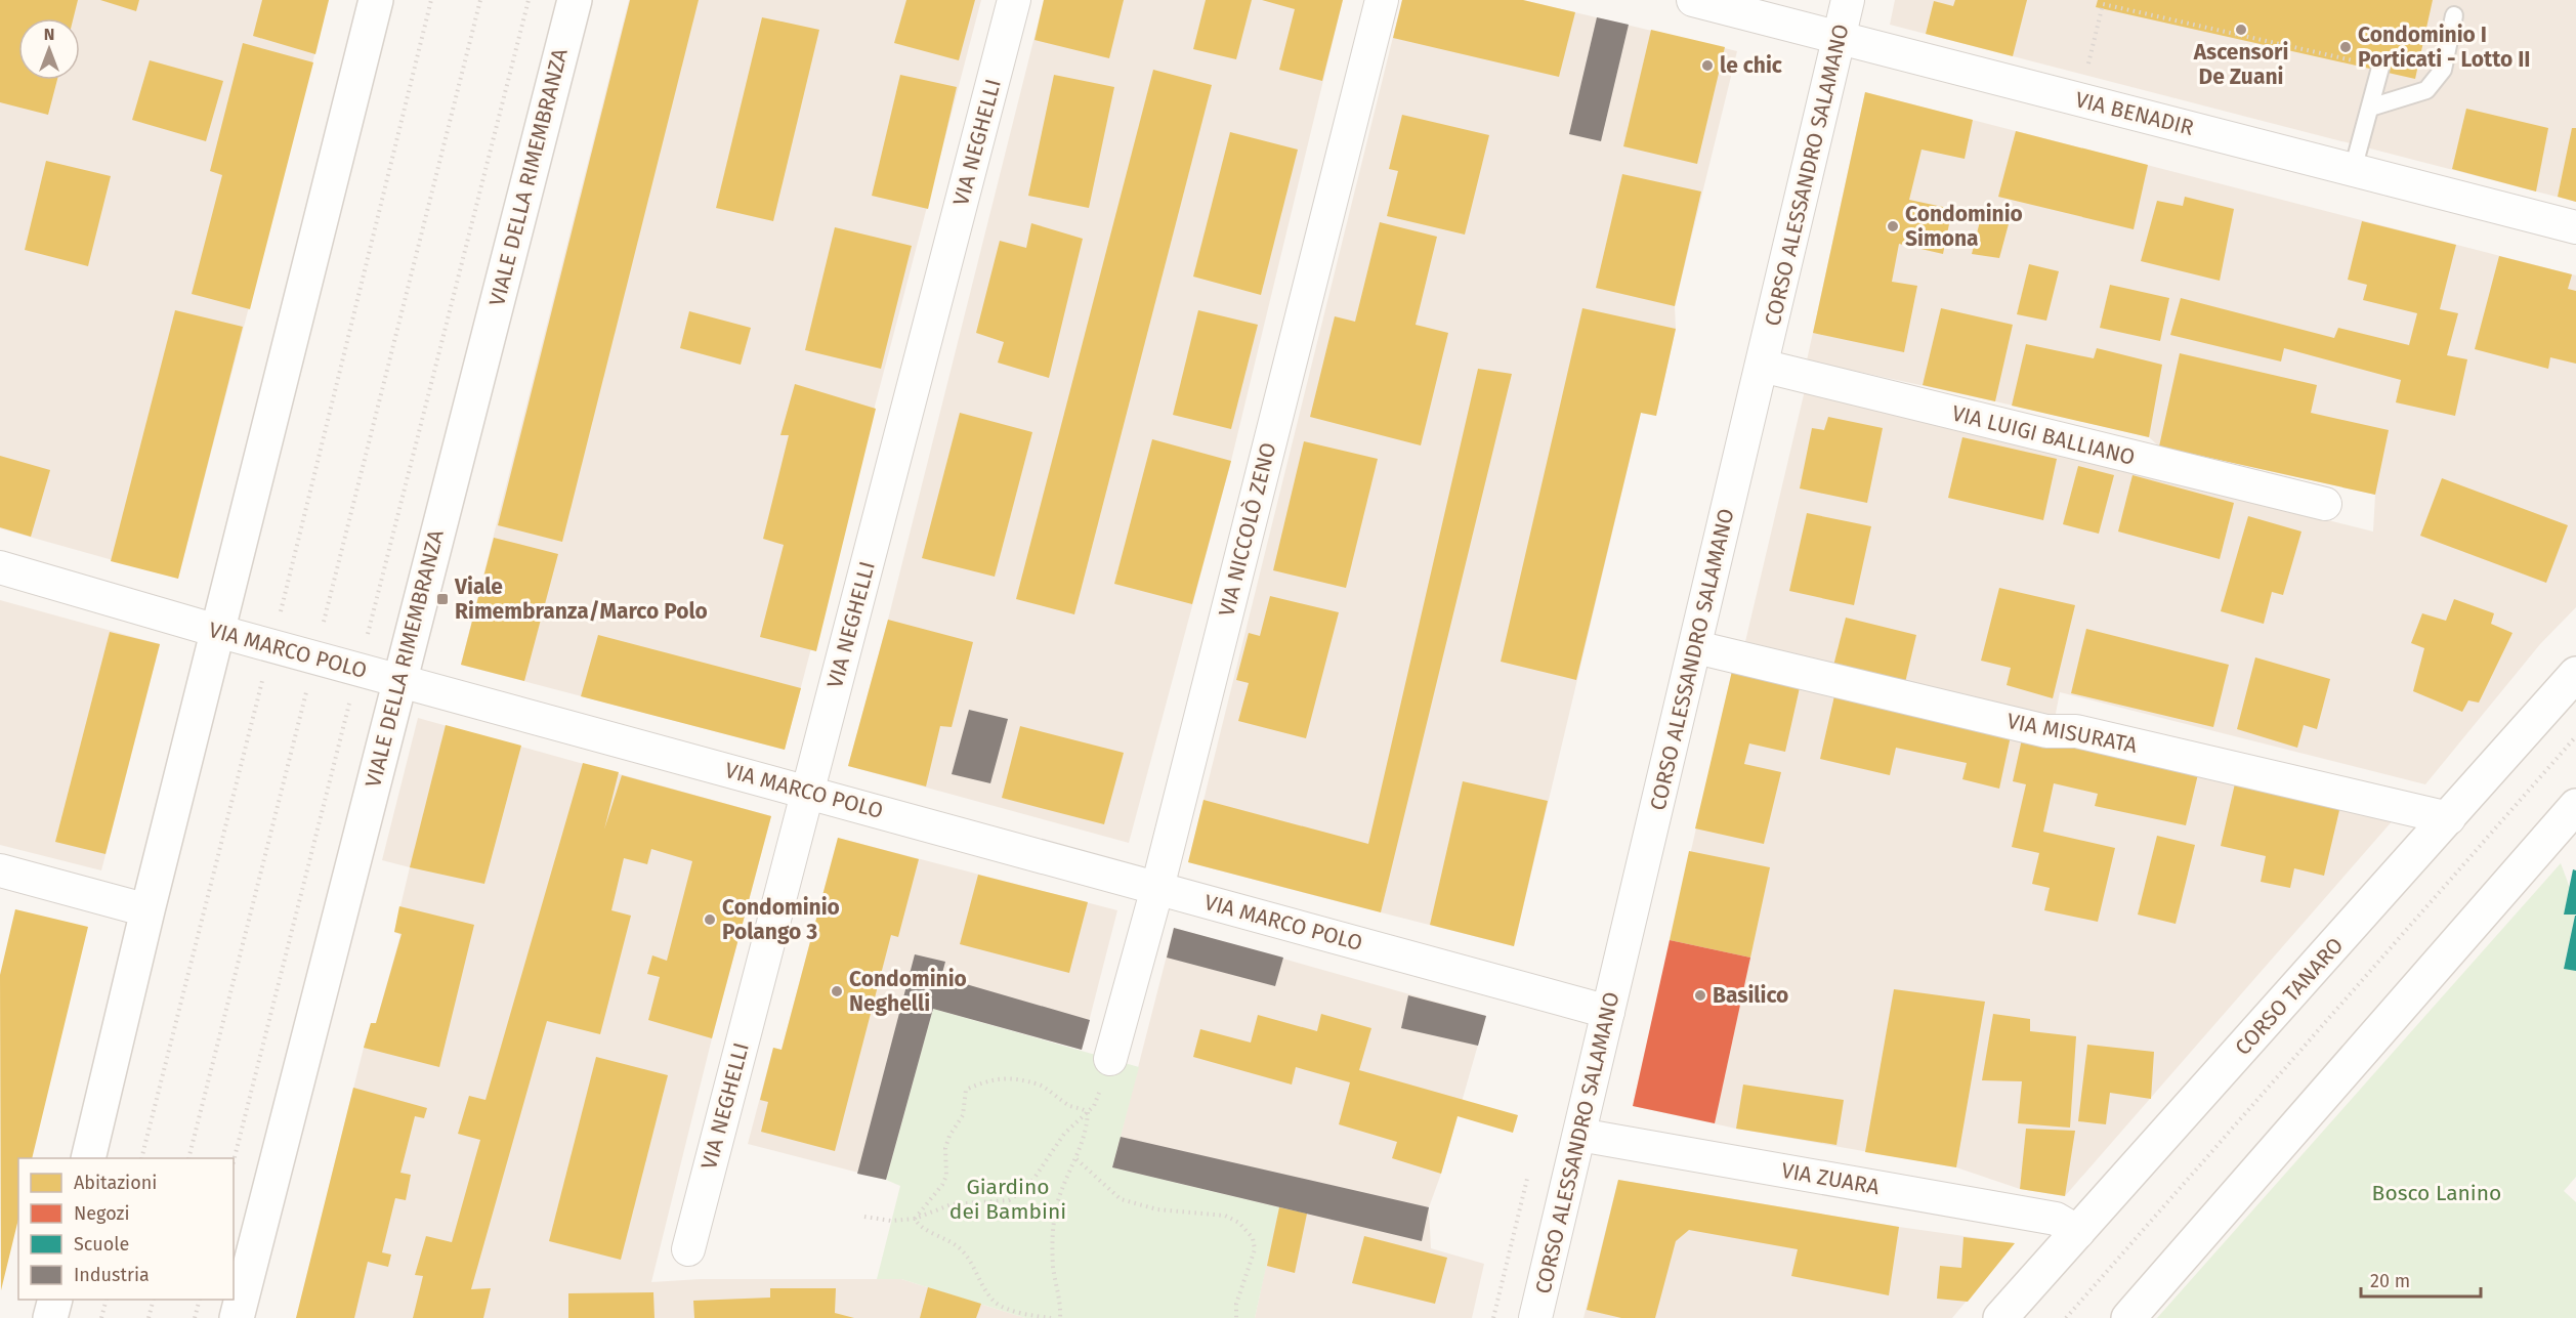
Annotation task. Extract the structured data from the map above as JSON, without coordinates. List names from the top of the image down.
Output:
{
  "streets": {
    "street": [
      "VIA BENADIR",
      "VIA NEGHELLI",
      "CORSO ALESSANDRO SALAMANO",
      "VIALE DELLA RIMEMBRANZA",
      "VIA LUIGI BALLIANO",
      "VIA NICCOLÒ ZENO",
      "VIA MARCO POLO",
      "VIA MISURATA",
      "CORSO TANARO",
      "VIA ZUARA"
    ]
  },
  "crossings": [
    ["VIA BENADIR", "CORSO ALESSANDRO SALAMANO"],
    ["VIA NEGHELLI", "VIA MARCO POLO"],
    ["CORSO ALESSANDRO SALAMANO", "VIA LUIGI BALLIANO"],
    ["CORSO ALESSANDRO SALAMANO", "VIA MARCO POLO"],
    ["CORSO ALESSANDRO SALAMANO", "VIA MISURATA"],
    ["CORSO ALESSANDRO SALAMANO", "VIA ZUARA"],
    ["VIALE DELLA RIMEMBRANZA", "VIA MARCO POLO"],
    ["VIA NICCOLÒ ZENO", "VIA MARCO POLO"],
    ["VIA MISURATA", "CORSO TANARO"],
    ["CORSO TANARO", "VIA ZUARA"]
  ],
  "parks": ["Giardino dei Bambini", "Bosco Lanino"],
  "places": {
    "other": [
      "Ascensori De Zuani",
      "Condominio I Porticati - Lotto II",
      "le chic",
      "Condominio Simona",
      "Condominio Polango 3",
      "Condominio Neghelli",
      "Basilico"
    ],
    "transit": ["Viale Rimembranza/Marco Polo"]
  },
  "legend": [
    "Abitazioni",
    "Negozi",
    "Scuole",
    "Industria"
  ],
  "scale_bar": "20 m",
  "north": "top"
}
